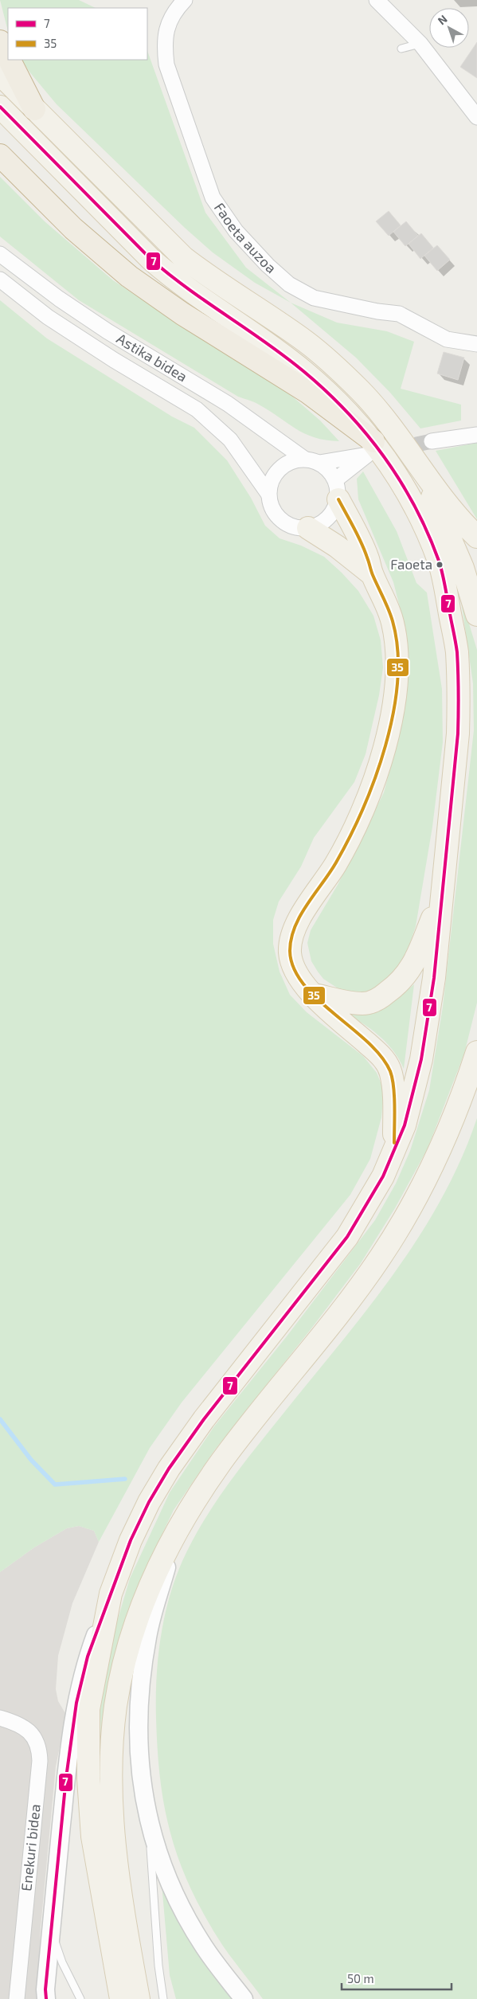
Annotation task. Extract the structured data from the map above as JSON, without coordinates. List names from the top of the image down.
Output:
{
  "streets": {
    "street": ["Faoeta auzoa", "Astika bidea", "Enekuri bidea"]
  },
  "places": ["Faoeta"],
  "lines": ["transit line 7", "transit line 35"],
  "legend": ["7", "35"],
  "scale_bar": "50 m",
  "north": "top left"
}
